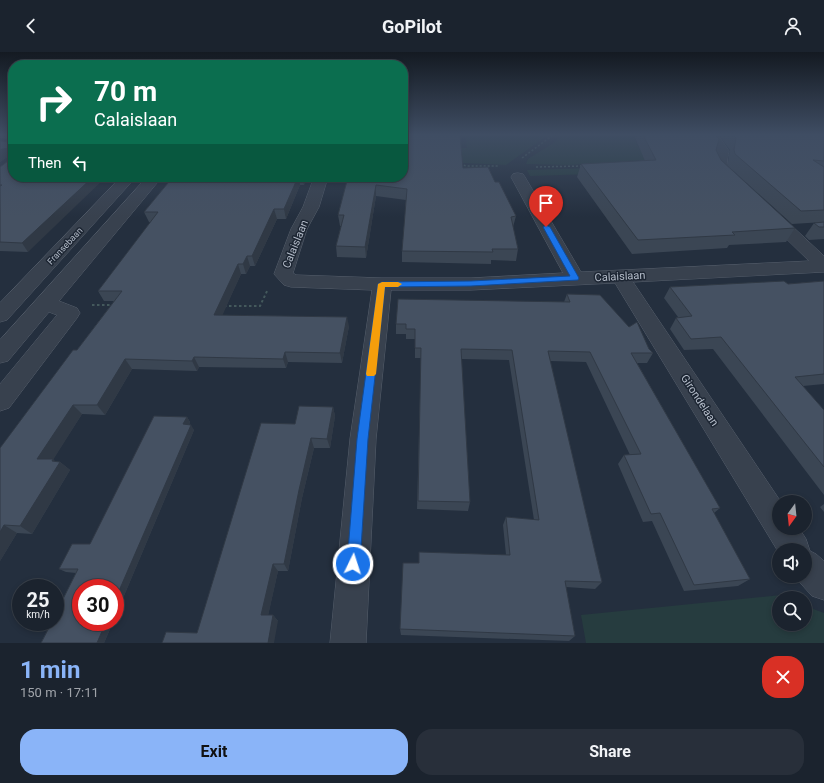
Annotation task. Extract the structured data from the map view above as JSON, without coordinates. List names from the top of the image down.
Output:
{
  "streets": {
    "street": ["Calaislaan", "Fransebaan", "Girondelaan"]
  },
  "crossings": [
    ["Calaislaan", "Girondelaan"]
  ],
  "north": "bottom",
  "page": {
    "header": "GoPilot",
    "turn": ["70 m", "Calaislaan"],
    "then": "Then",
    "speed": "25 km/h",
    "limit": "30",
    "heading": ["1 min", "150 m · 17:11"],
    "buttons": ["Exit", "Share"]
  }
}
